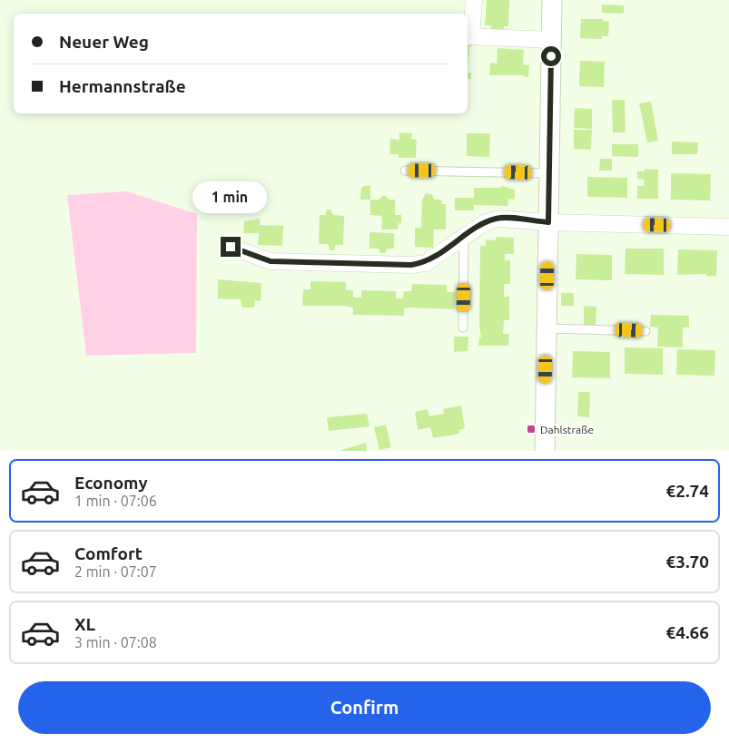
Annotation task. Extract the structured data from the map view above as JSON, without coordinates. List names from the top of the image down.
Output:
{
  "places": {
    "transit": ["Dahlstraße"]
  },
  "page": {
    "banner": ["Neuer Weg", "Hermannstraße"],
    "bubble": "1 min",
    "list": [
      {
        "name": "Economy",
        "note": "1 min · 07:06",
        "value": "€2.74"
      },
      {
        "name": "Comfort",
        "note": "2 min · 07:07",
        "value": "€3.70"
      },
      {
        "name": "XL",
        "note": "3 min · 07:08",
        "value": "€4.66"
      }
    ],
    "buttons": "Confirm"
  }
}
